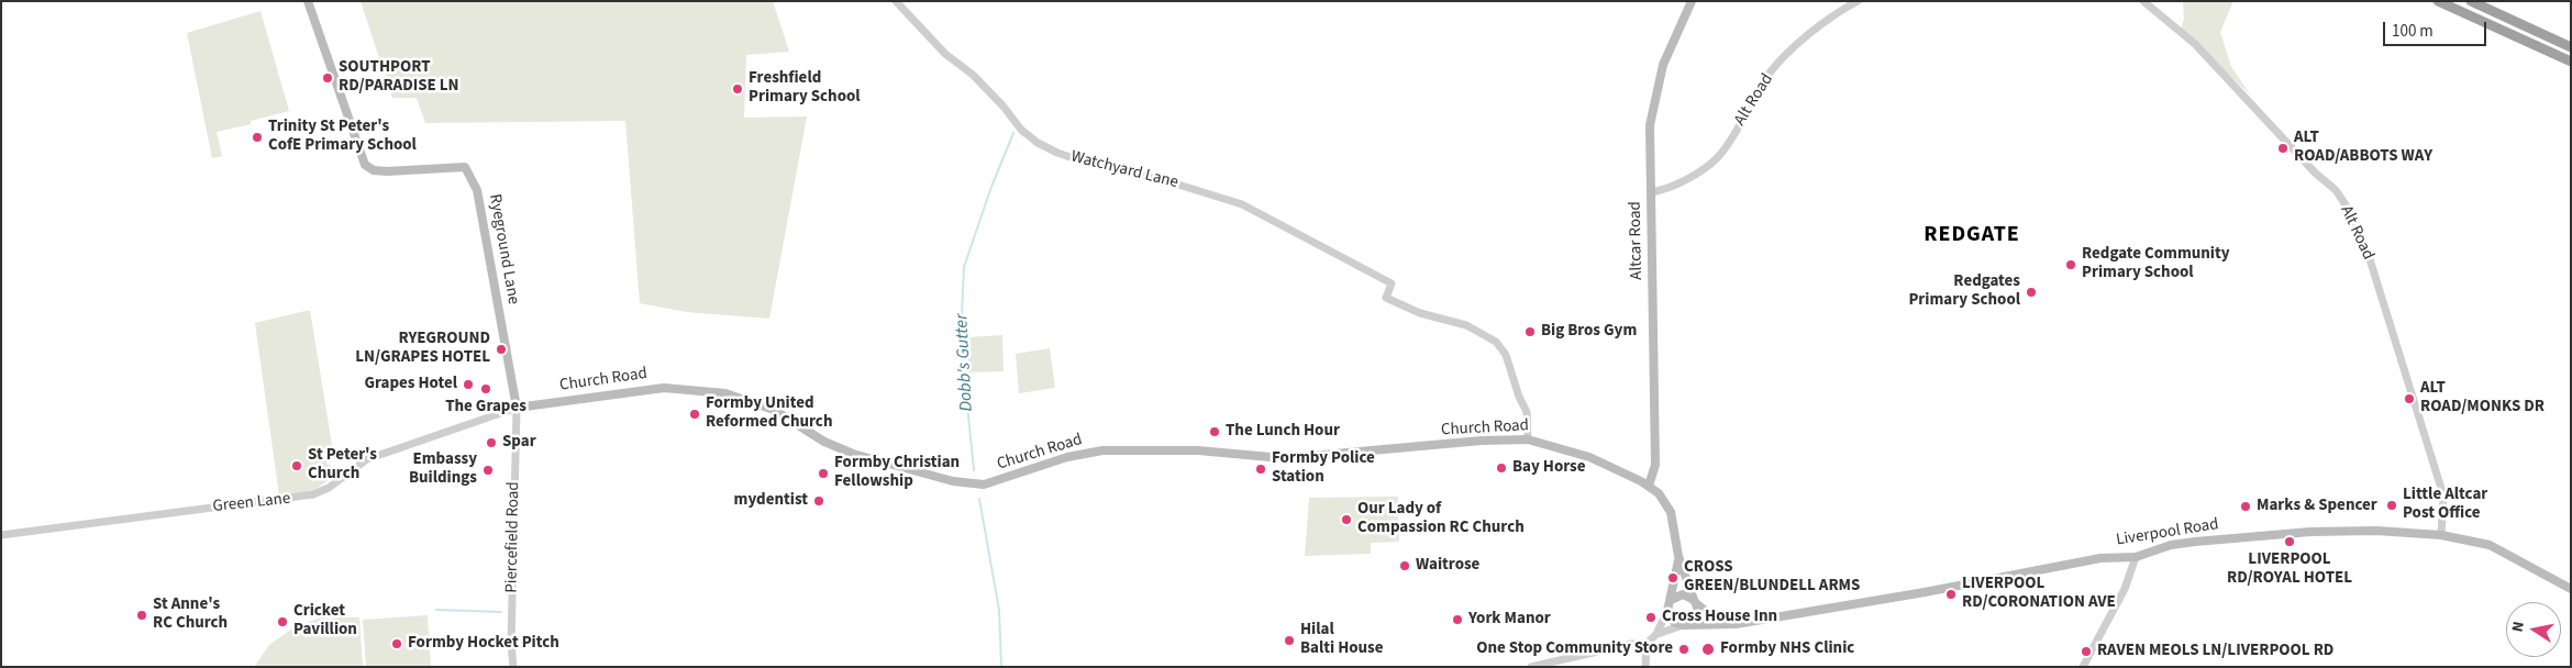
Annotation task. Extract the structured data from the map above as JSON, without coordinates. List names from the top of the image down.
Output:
{
  "streets": {
    "main road": [
      "Altcar Road",
      "Ryeground Lane",
      "Church Road",
      "Liverpool Road"
    ],
    "street": [
      "Alt Road",
      "Watchyard Lane",
      "Green Lane",
      "Piercefield Road"
    ]
  },
  "crossings": [
    ["Alt Road", "Altcar Road"],
    ["Alt Road", "Liverpool Road"],
    ["Watchyard Lane", "Church Road"],
    ["Altcar Road", "Church Road"],
    ["Ryeground Lane", "Church Road"],
    ["Ryeground Lane", "Green Lane"],
    ["Ryeground Lane", "Piercefield Road"],
    ["Church Road", "Green Lane"],
    ["Church Road", "Piercefield Road"],
    ["Green Lane", "Piercefield Road"]
  ],
  "districts": ["REDGATE"],
  "water": ["Dobb's Gutter"],
  "places": [
    "SOUTHPORT RD/PARADISE LN",
    "Freshfield Primary School",
    "Trinity St Peter's CofE Primary School",
    "ALT ROAD/ABBOTS WAY",
    "Redgate Community Primary School",
    "Redgates Primary School",
    "Big Bros Gym",
    "RYEGROUND LN/GRAPES HOTEL",
    "Grapes Hotel",
    "The Grapes",
    "ALT ROAD/MONKS DR",
    "Formby United Reformed Church",
    "The Lunch Hour",
    "Spar",
    "St Peter's Church",
    "Bay Horse",
    "Formby Police Station",
    "Embassy Buildings",
    "Formby Christian Fellowship",
    "mydentist",
    "Little Altcar Post Office",
    "Marks & Spencer",
    "Our Lady of Compassion RC Church",
    "LIVERPOOL RD/ROYAL HOTEL",
    "Waitrose",
    "CROSS GREEN/BLUNDELL ARMS",
    "LIVERPOOL RD/CORONATION AVE",
    "St Anne's RC Church",
    "Cross House Inn",
    "York Manor",
    "Cricket Pavillion",
    "Hilal Balti House",
    "Formby Hocket Pitch",
    "One Stop Community Store",
    "Formby NHS Clinic",
    "RAVEN MEOLS LN/LIVERPOOL RD"
  ],
  "scale_bar": "100 m",
  "north": "left"
}
